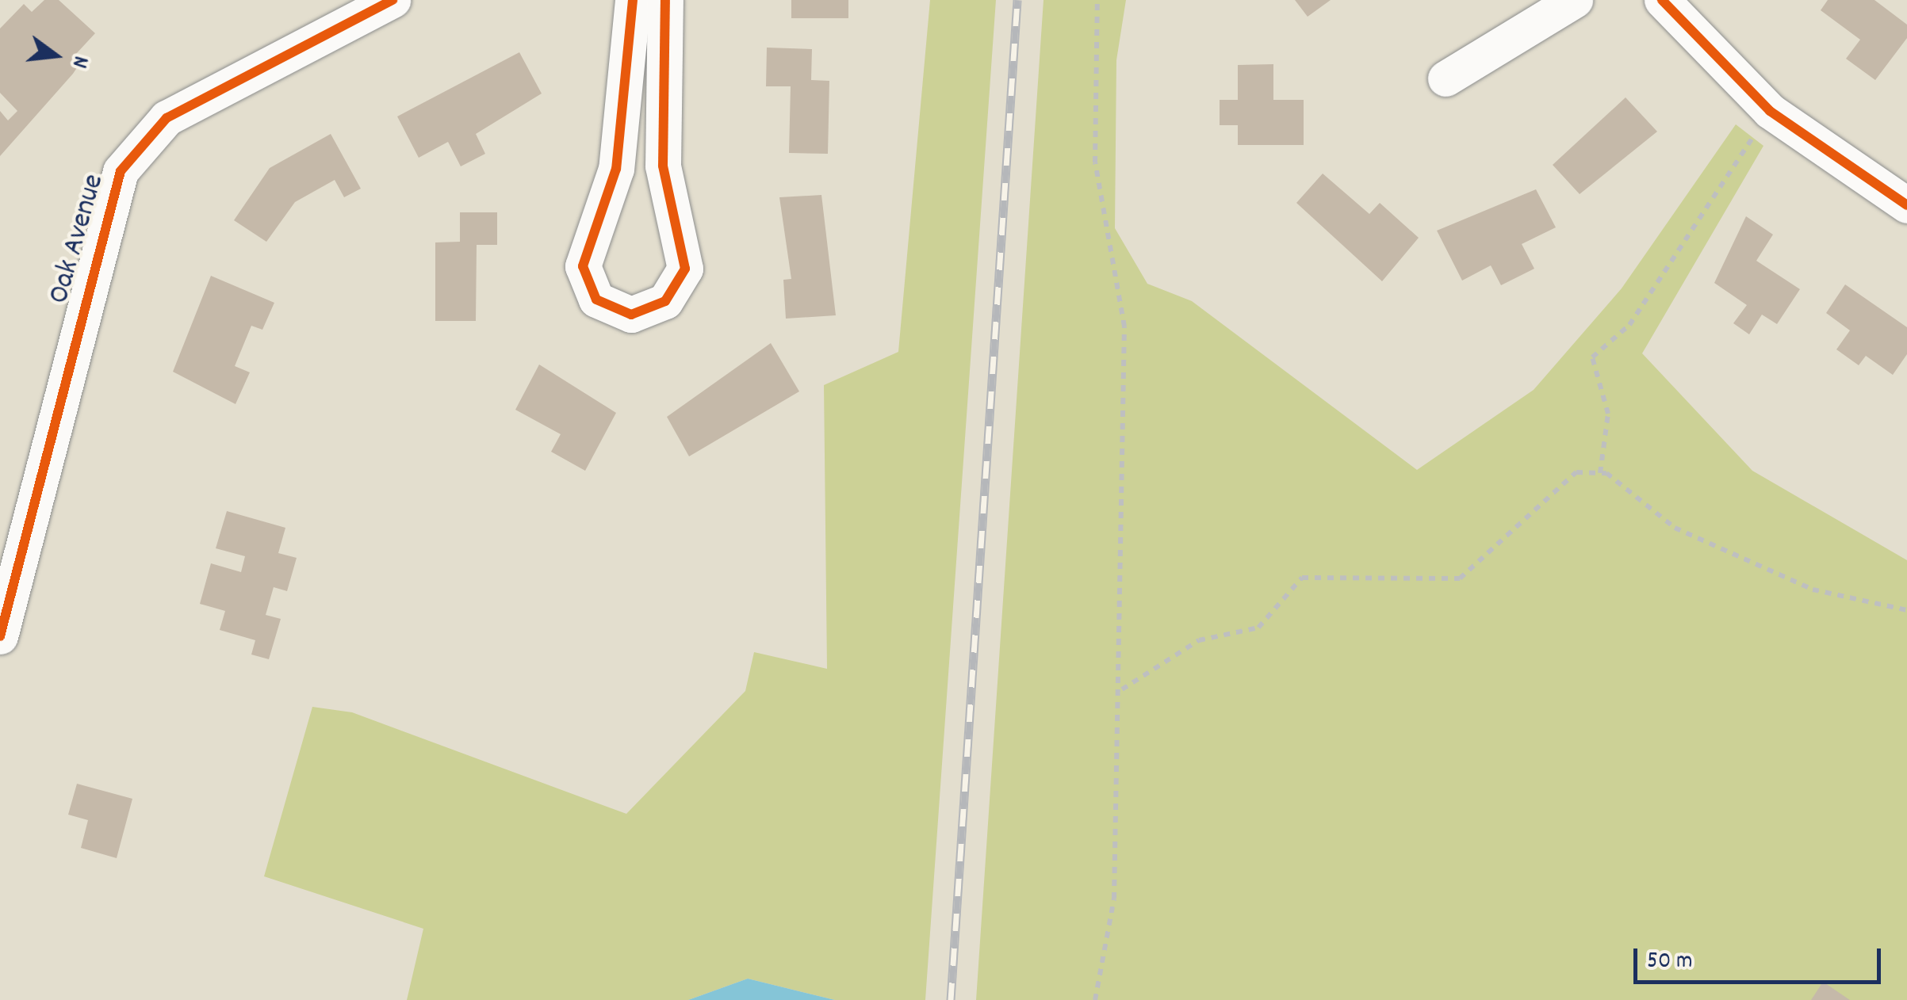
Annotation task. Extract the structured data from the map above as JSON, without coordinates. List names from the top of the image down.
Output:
{
  "streets": {
    "street": ["Oak Avenue"]
  },
  "scale_bar": "50 m",
  "north": "right"
}
